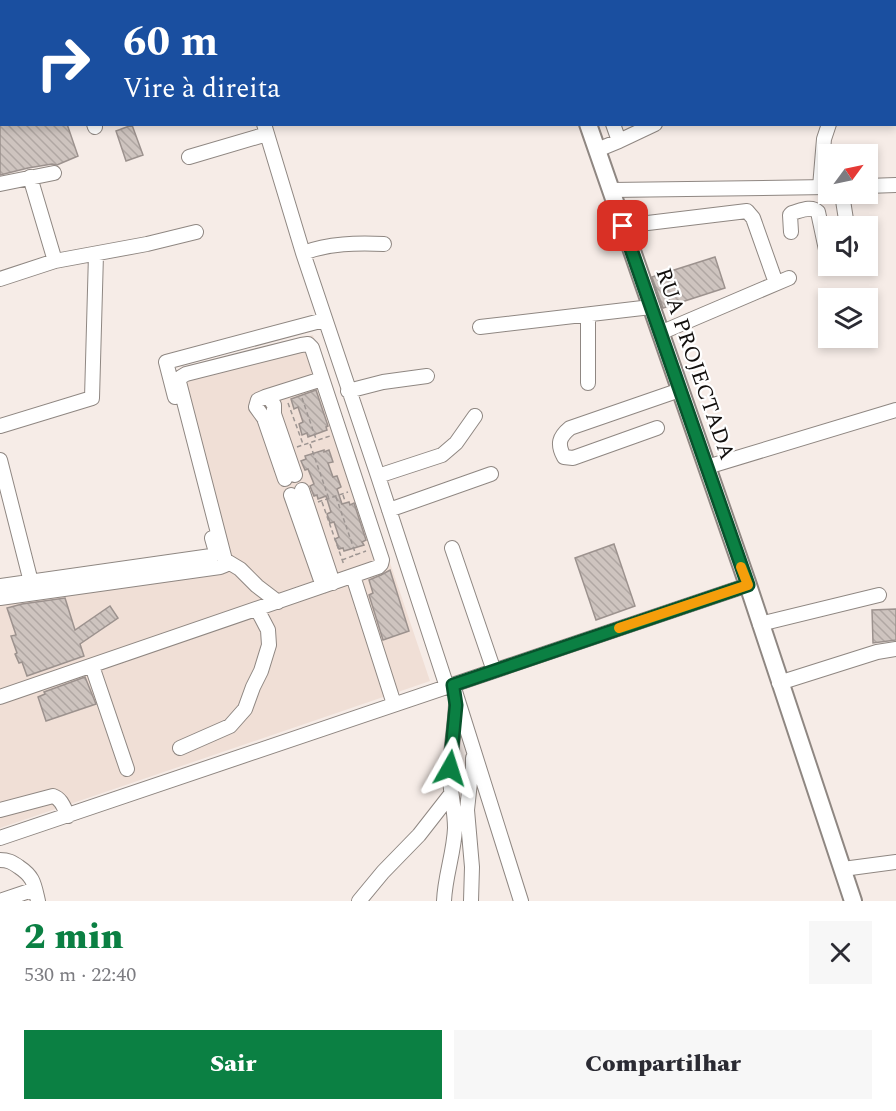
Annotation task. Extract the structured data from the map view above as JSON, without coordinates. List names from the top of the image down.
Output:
{
  "streets": {
    "main road": ["RUA PROJECTADA"]
  },
  "north": "top right",
  "page": {
    "turn": ["60 m", "Vire à direita"],
    "heading": ["2 min", "530 m · 22:40"],
    "buttons": ["Sair", "Compartilhar"]
  }
}
